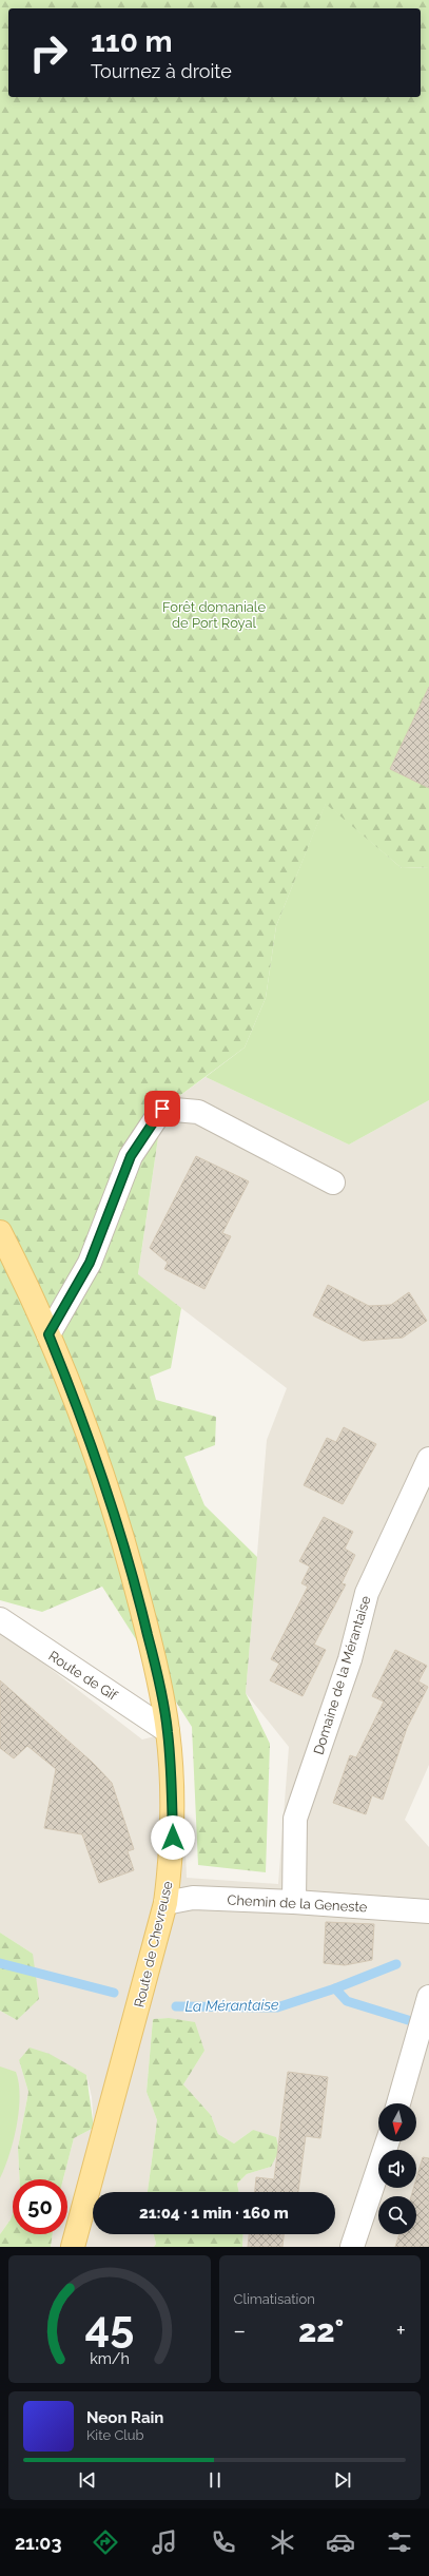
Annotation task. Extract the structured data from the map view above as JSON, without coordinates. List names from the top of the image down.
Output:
{
  "streets": {
    "main road": ["Route de Chevreuse"],
    "street": ["Route de Gif", "Domaine de la Mérantaise", "Chemin de la Geneste"]
  },
  "crossings": [
    ["Route de Gif", "Route de Chevreuse"],
    ["Domaine de la Mérantaise", "Chemin de la Geneste"],
    ["Chemin de la Geneste", "Route de Chevreuse"]
  ],
  "water": ["La Mérantaise"],
  "parks": ["Forêt domaniale de Port Royal"],
  "north": "bottom",
  "page": {
    "turn": ["110 m", "Tournez à droite"],
    "limit": "50",
    "trip": "21:04 · 1 min · 160 m",
    "tile": "Climatisation",
    "heat": ["−", "22°", "+"],
    "song": ["Neon Rain", "Kite Club"],
    "tabs": "21:03",
    "gauge": ["45", "km/h"]
  }
}
